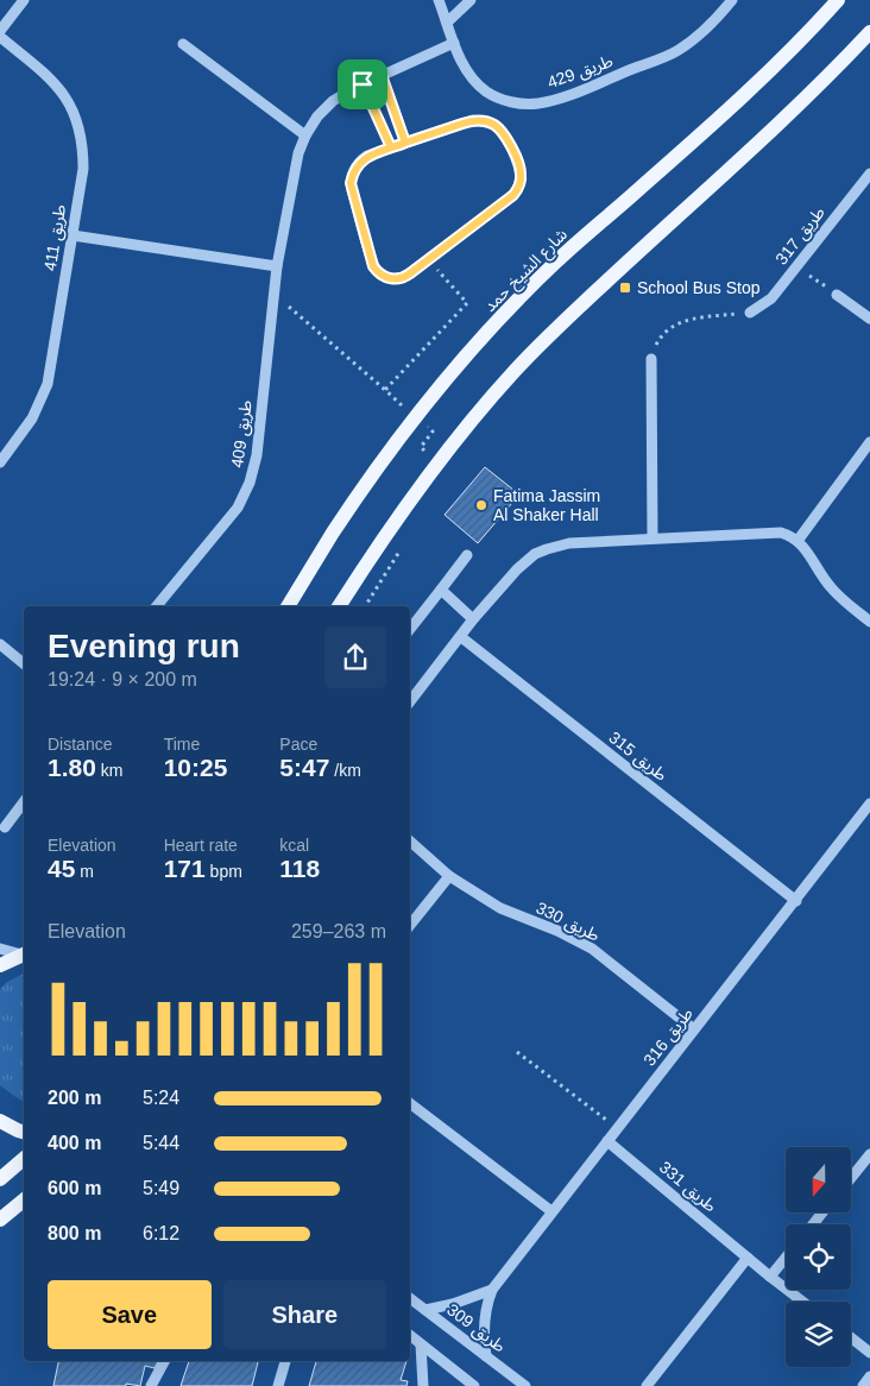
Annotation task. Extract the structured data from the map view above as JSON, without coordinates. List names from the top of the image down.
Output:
{
  "streets": {
    "main road": ["شارع الشيخ حمد"],
    "street": [
      "طريق 429",
      "طريق 317",
      "طريق 411",
      "طريق 409",
      "طريق 315",
      "طريق 330",
      "طريق 316",
      "طريق 331",
      "طريق 309"
    ]
  },
  "crossings": [
    ["طريق 429", "طريق 409"],
    ["طريق 315", "طريق 316"],
    ["طريق 330", "طريق 316"],
    ["طريق 316", "طريق 331"],
    ["طريق 316", "طريق 309"]
  ],
  "places": {
    "transit": ["School Bus Stop"],
    "other": ["Fatima Jassim Al Shaker Hall"]
  },
  "north": "bottom",
  "page": {
    "heading": ["Evening run", "19:24 · 9 × 200 m"],
    "stats": [
      ["Distance", "1.80 km"],
      ["Time", "10:25"],
      ["Pace", "5:47 /km"],
      ["Elevation", "45 m"],
      ["Heart rate", "171 bpm"],
      ["kcal", "118"]
    ],
    "chart": ["Elevation", "259–263 m"],
    "list": [
      {
        "name": "200 m",
        "note": "5:24"
      },
      {
        "name": "400 m",
        "note": "5:44"
      },
      {
        "name": "600 m",
        "note": "5:49"
      },
      {
        "name": "800 m",
        "note": "6:12"
      }
    ],
    "buttons": ["Save", "Share"]
  }
}
